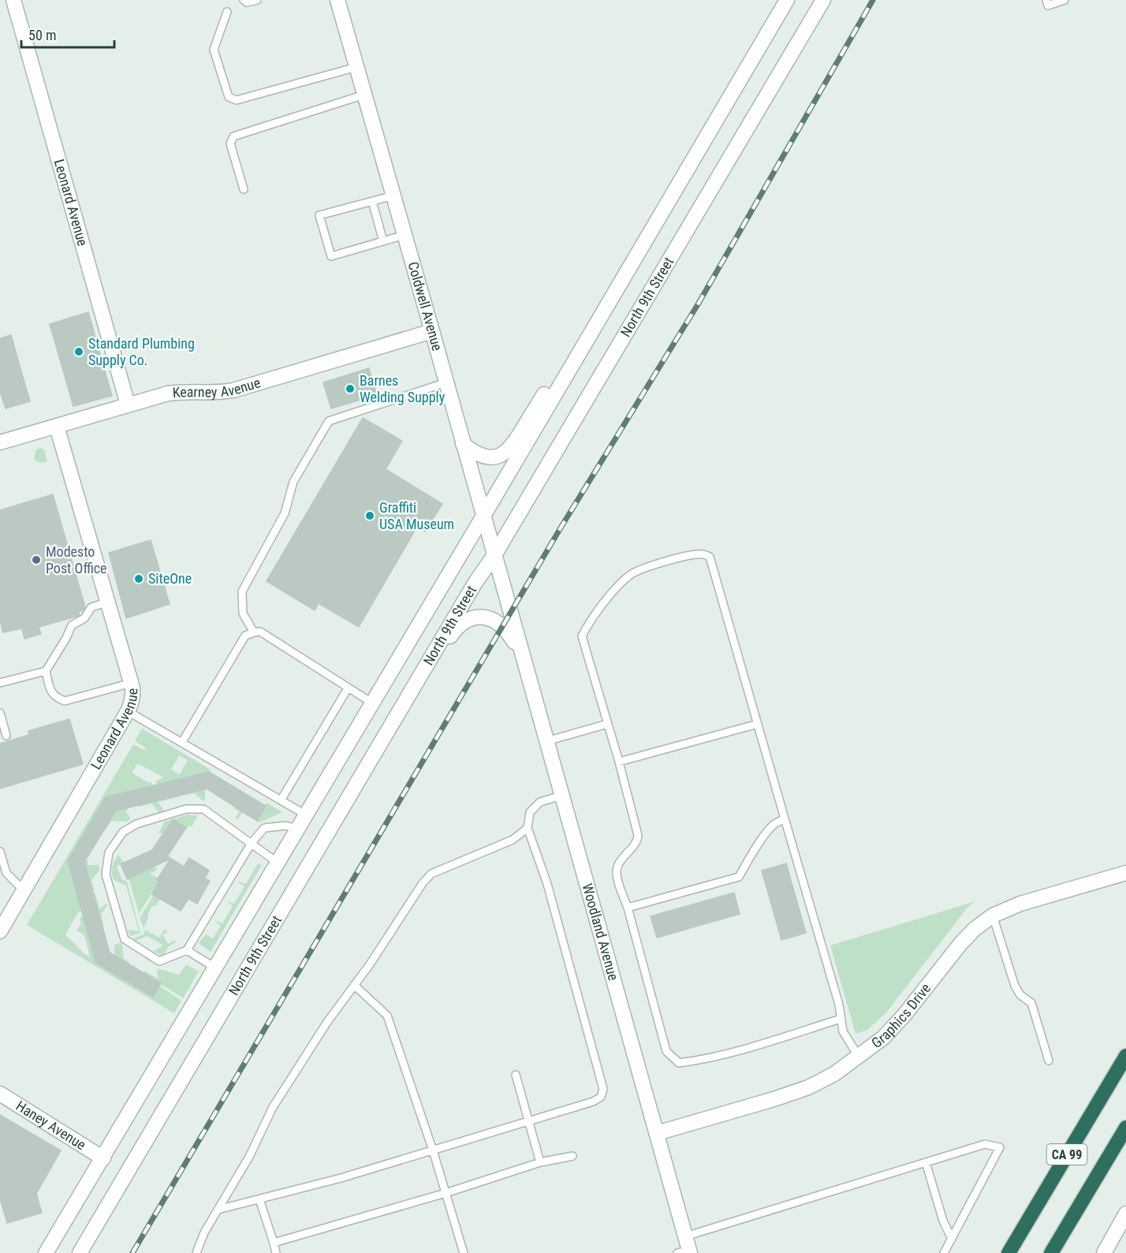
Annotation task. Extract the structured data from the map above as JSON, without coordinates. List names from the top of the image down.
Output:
{
  "streets": {
    "highway": ["CA 99"],
    "street": [
      "Leonard Avenue",
      "North 9th Street",
      "Coldwell Avenue",
      "Kearney Avenue",
      "Woodland Avenue",
      "Graphics Drive",
      "Haney Avenue"
    ]
  },
  "crossings": [
    ["Leonard Avenue", "Kearney Avenue"],
    ["North 9th Street", "Coldwell Avenue"],
    ["North 9th Street", "Haney Avenue"],
    ["Coldwell Avenue", "Kearney Avenue"],
    ["Coldwell Avenue", "Woodland Avenue"],
    ["Woodland Avenue", "Graphics Drive"]
  ],
  "places": [
    "Standard Plumbing Supply Co.",
    "Barnes Welding Supply",
    "Graffiti USA Museum",
    "Modesto Post Office",
    "SiteOne"
  ],
  "scale_bar": "50 m"
}
